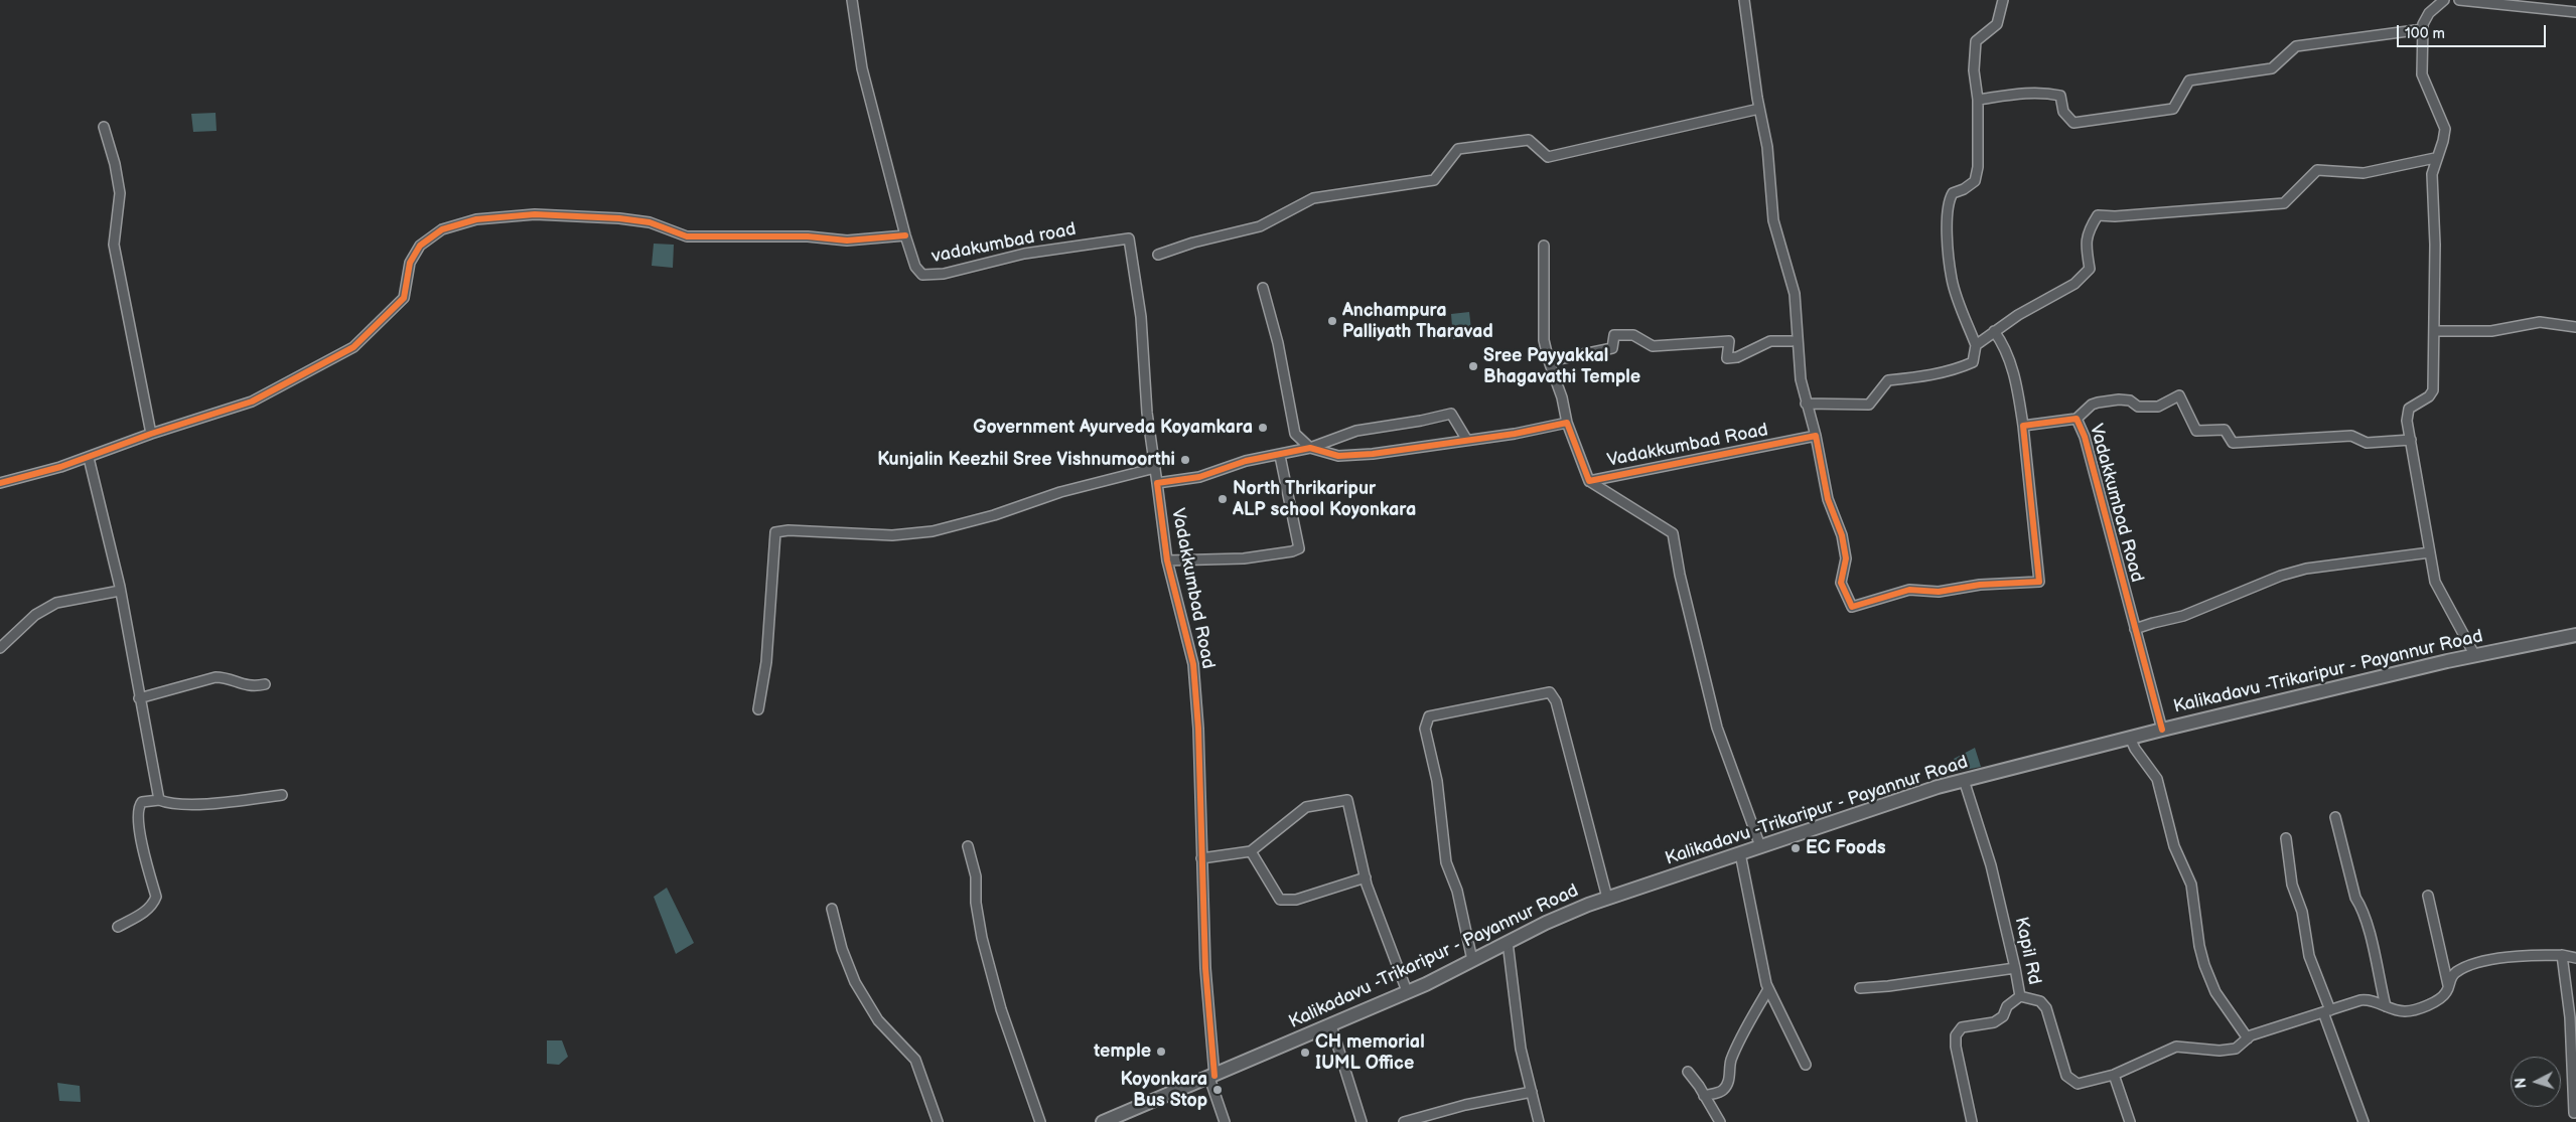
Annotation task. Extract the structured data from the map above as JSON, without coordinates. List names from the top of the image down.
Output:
{
  "streets": {
    "main road": ["Kalikadavu -Trikaripur - Payannur Road"],
    "street": ["vadakumbad road", "Vadakkumbad Road", "Kapil Rd"]
  },
  "crossings": [
    ["vadakumbad road", "Vadakkumbad Road"],
    ["Vadakkumbad Road", "Kalikadavu -Trikaripur - Payannur Road"],
    ["Kalikadavu -Trikaripur - Payannur Road", "Kapil Rd"]
  ],
  "places": [
    "Anchampura Palliyath Tharavad",
    "Sree Payyakkal Bhagavathi Temple",
    "Government Ayurveda Koyamkara",
    "Kunjalin Keezhil Sree Vishnumoorthi",
    "North Thrikaripur ALP school Koyonkara",
    "EC Foods",
    "temple",
    "CH memorial IUML Office",
    "Koyonkara Bus Stop"
  ],
  "scale_bar": "100 m",
  "north": "left"
}
